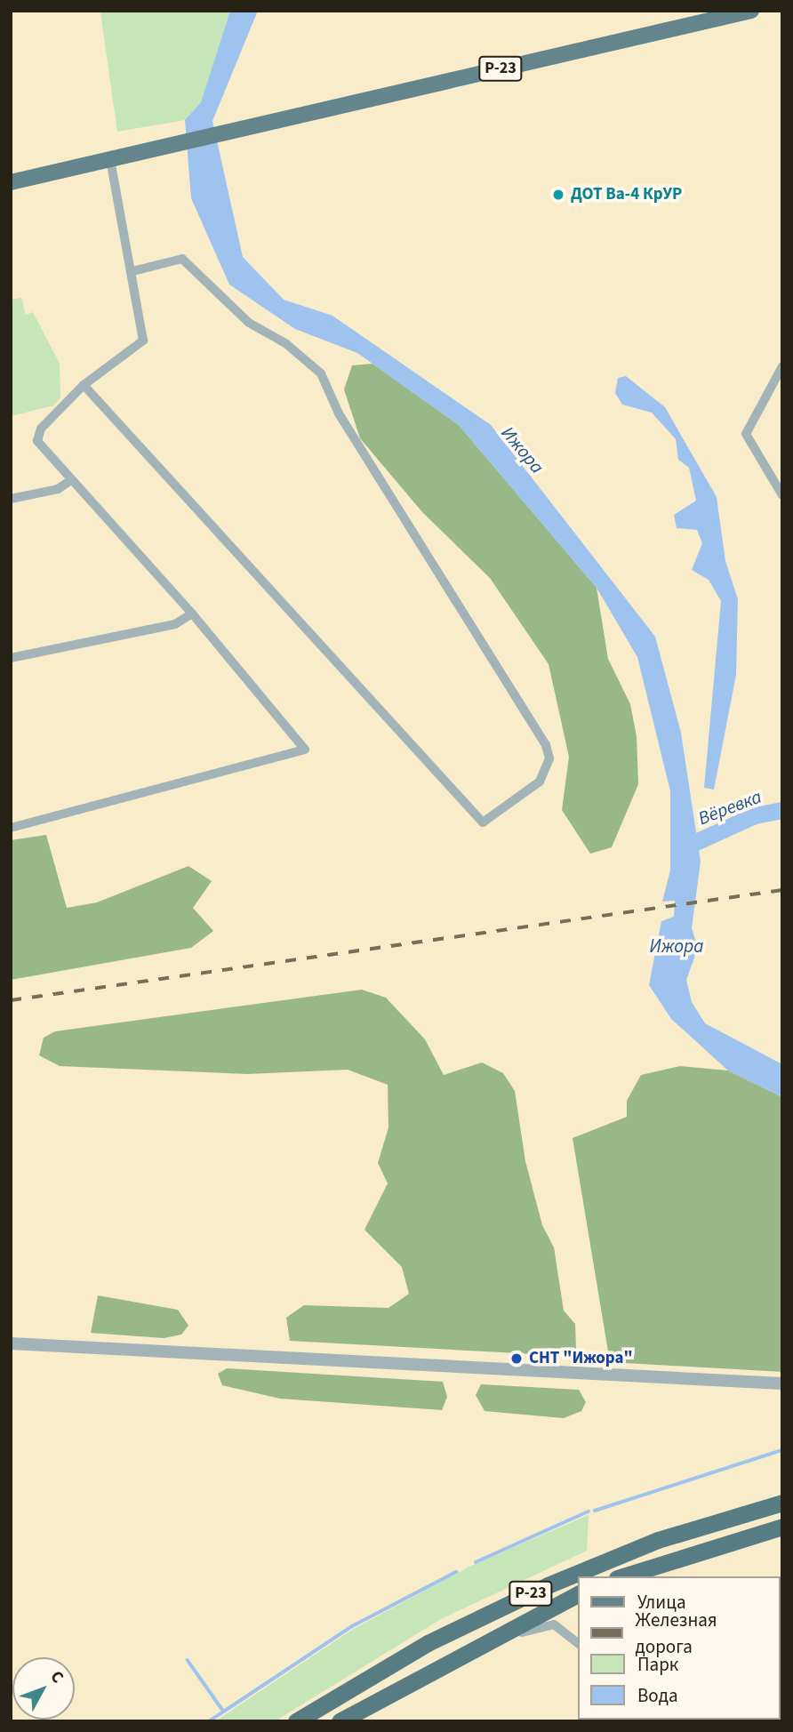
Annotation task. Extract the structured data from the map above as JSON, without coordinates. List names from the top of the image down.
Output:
{
  "streets": {
    "highway": ["Р-23"]
  },
  "water": ["Ижора", "Вёревка"],
  "places": ["ДОТ Ва-4 КрУР", "СНТ \"Ижора\""],
  "legend": [
    "Улица",
    "Железная дорога",
    "Парк",
    "Вода"
  ],
  "north": "top right"
}
